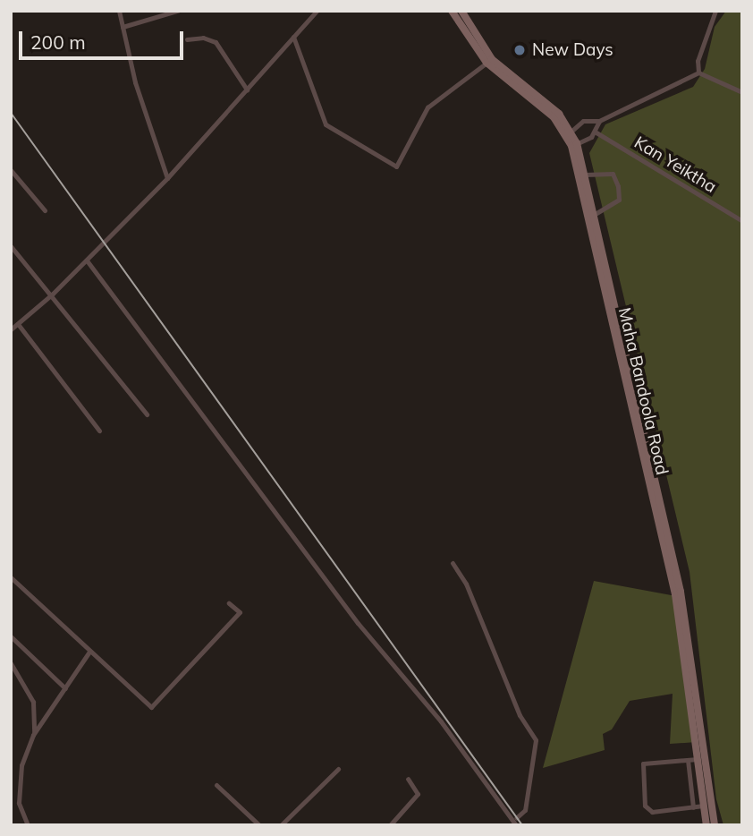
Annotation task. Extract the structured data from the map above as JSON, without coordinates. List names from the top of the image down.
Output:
{
  "streets": {
    "main road": ["Maha Bandoola Road"],
    "street": ["Kan Yeiktha"]
  },
  "places": ["New Days"],
  "scale_bar": "200 m"
}
